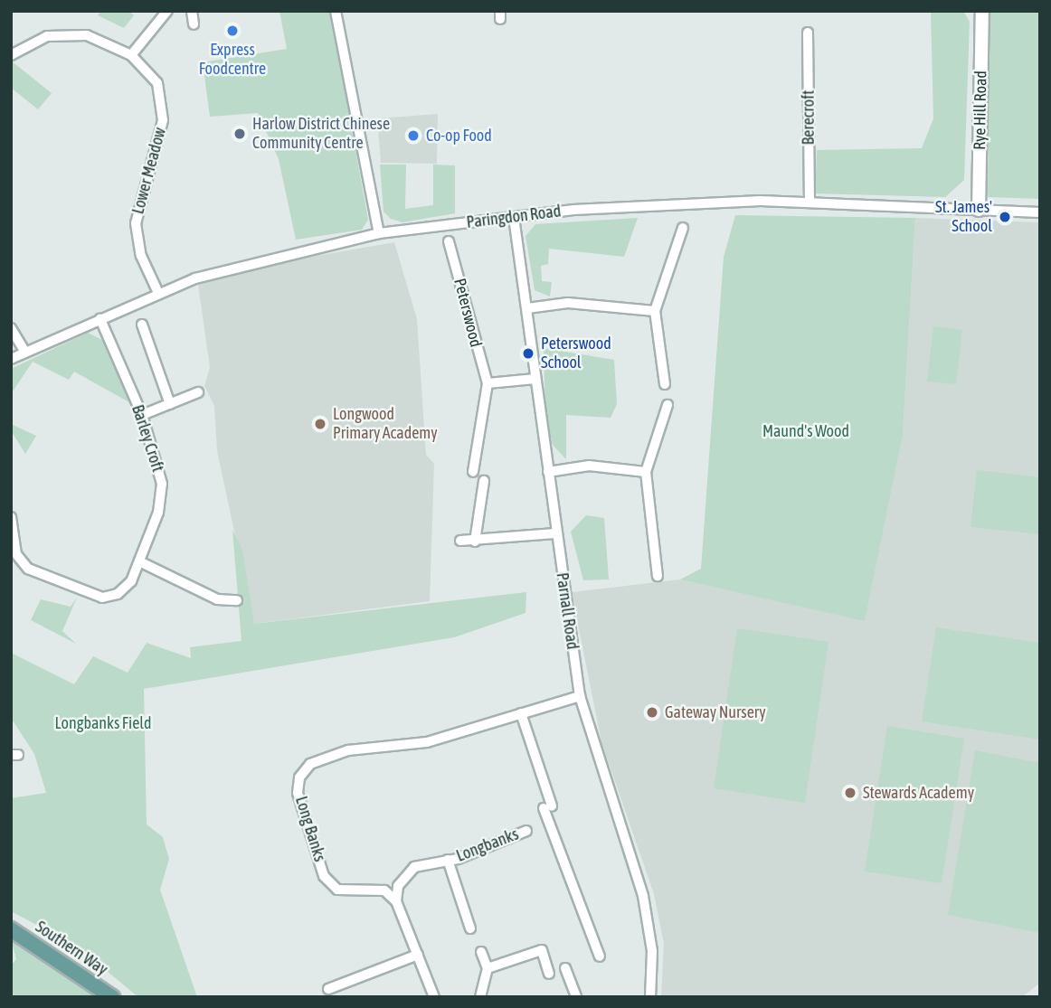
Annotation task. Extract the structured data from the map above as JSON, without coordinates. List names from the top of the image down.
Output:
{
  "streets": {
    "main road": ["Southern Way"],
    "street": [
      "Rye Hill Road",
      "Berecroft",
      "Lower Meadow",
      "Paringdon Road",
      "Peterswood",
      "Barley Croft",
      "Parnall Road",
      "Long Banks",
      "Longbanks"
    ]
  },
  "crossings": [
    ["Rye Hill Road", "Paringdon Road"],
    ["Berecroft", "Paringdon Road"],
    ["Lower Meadow", "Paringdon Road"],
    ["Paringdon Road", "Barley Croft"],
    ["Paringdon Road", "Parnall Road"],
    ["Parnall Road", "Long Banks"],
    ["Long Banks", "Longbanks"]
  ],
  "parks": ["Maund's Wood", "Longbanks Field"],
  "places": [
    "Express Foodcentre",
    "Harlow District Chinese Community Centre",
    "Co-op Food",
    "St. James' School",
    "Peterswood School",
    "Longwood Primary Academy",
    "Gateway Nursery",
    "Stewards Academy"
  ]
}
